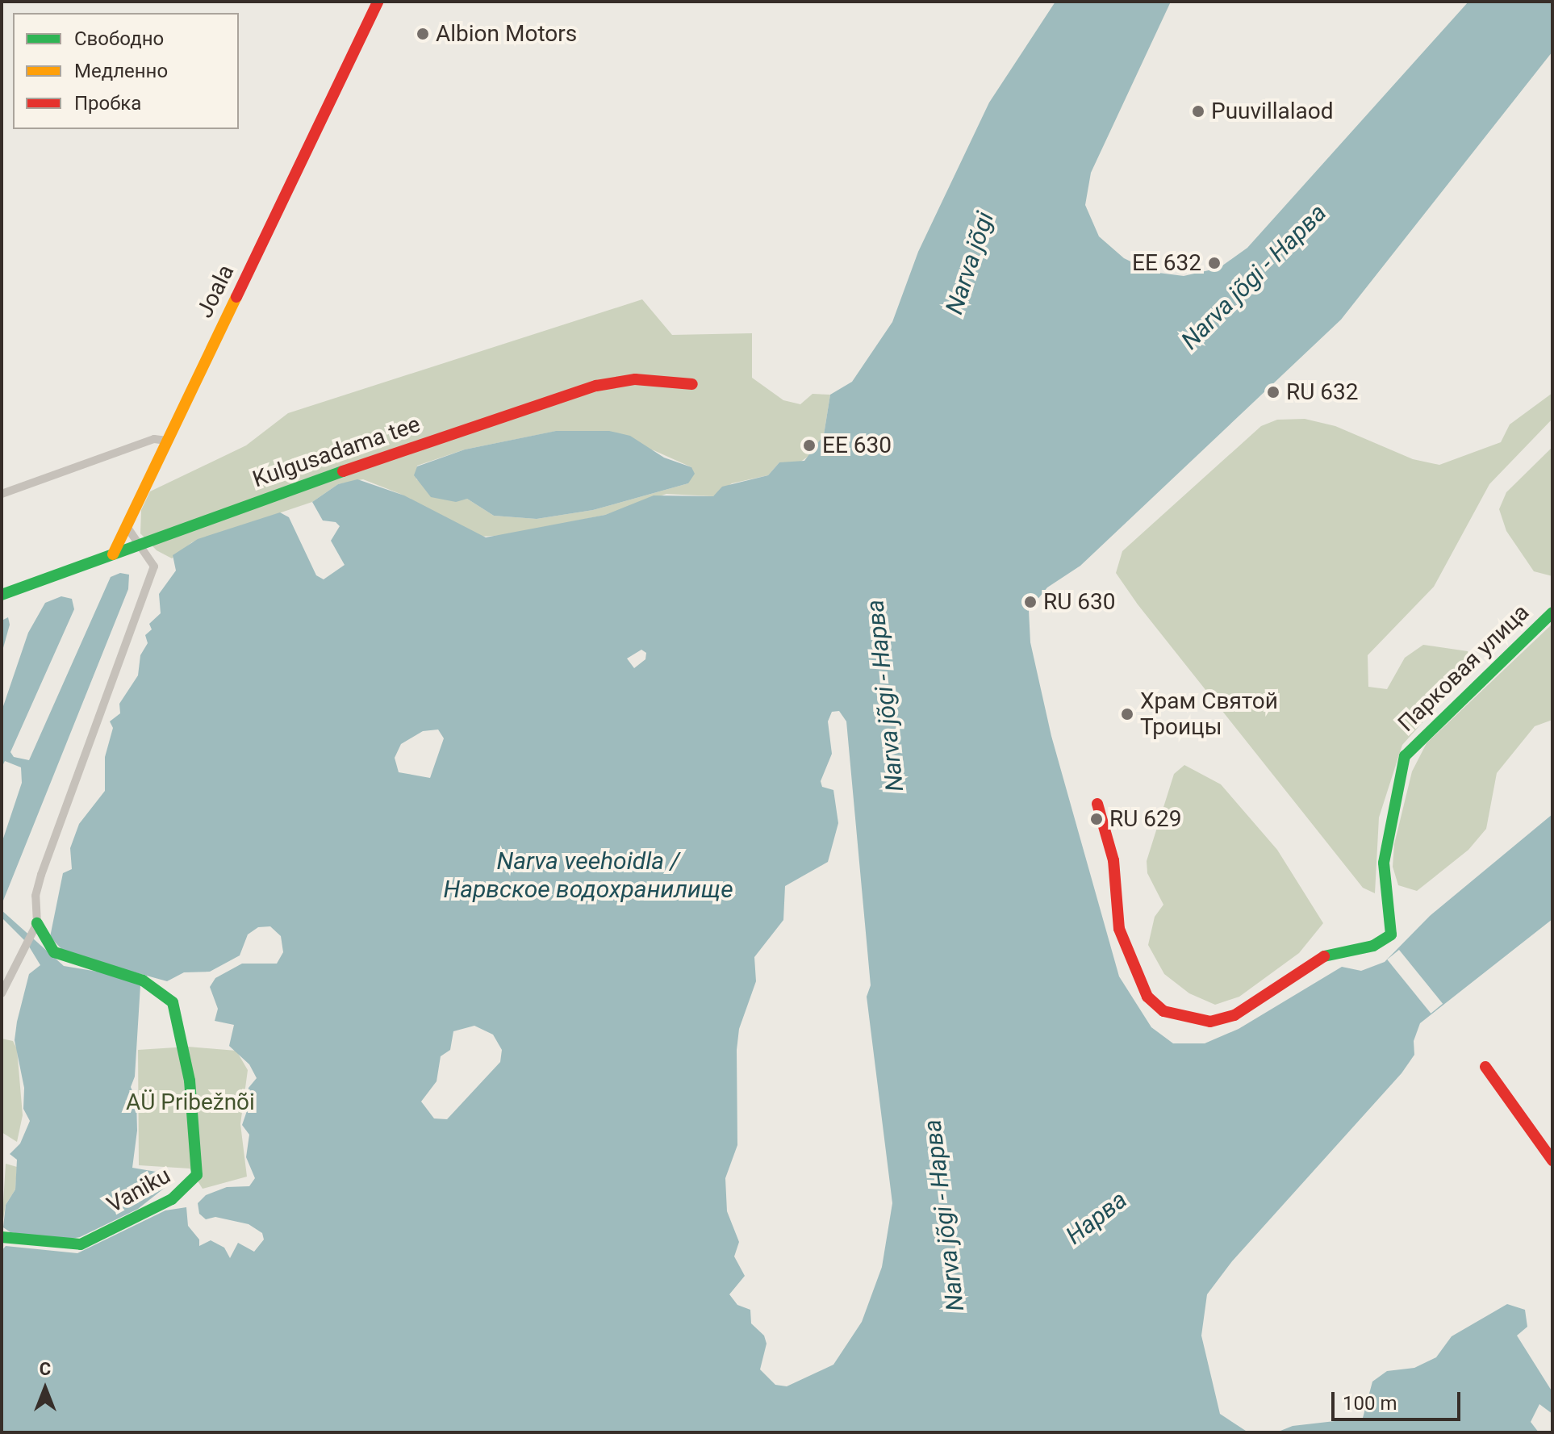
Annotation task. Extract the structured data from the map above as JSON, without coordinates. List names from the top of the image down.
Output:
{
  "streets": {
    "street": [
      "Joala",
      "Kulgusadama tee",
      "Парковая улица",
      "Vaniku"
    ]
  },
  "crossings": [
    ["Joala", "Kulgusadama tee"]
  ],
  "water": [
    "Narva jõgi",
    "Narva jõgi - Нарва",
    "Narva veehoidla / Нарвское водохранилище",
    "Нарва"
  ],
  "parks": ["AÜ Pribežnõi"],
  "places": [
    "Albion Motors",
    "Puuvillalaod",
    "EE 632",
    "RU 632",
    "EE 630",
    "RU 630",
    "Храм Святой Троицы",
    "RU 629"
  ],
  "legend": ["Свободно", "Медленно", "Пробка"],
  "scale_bar": "100 m",
  "north": "top"
}
